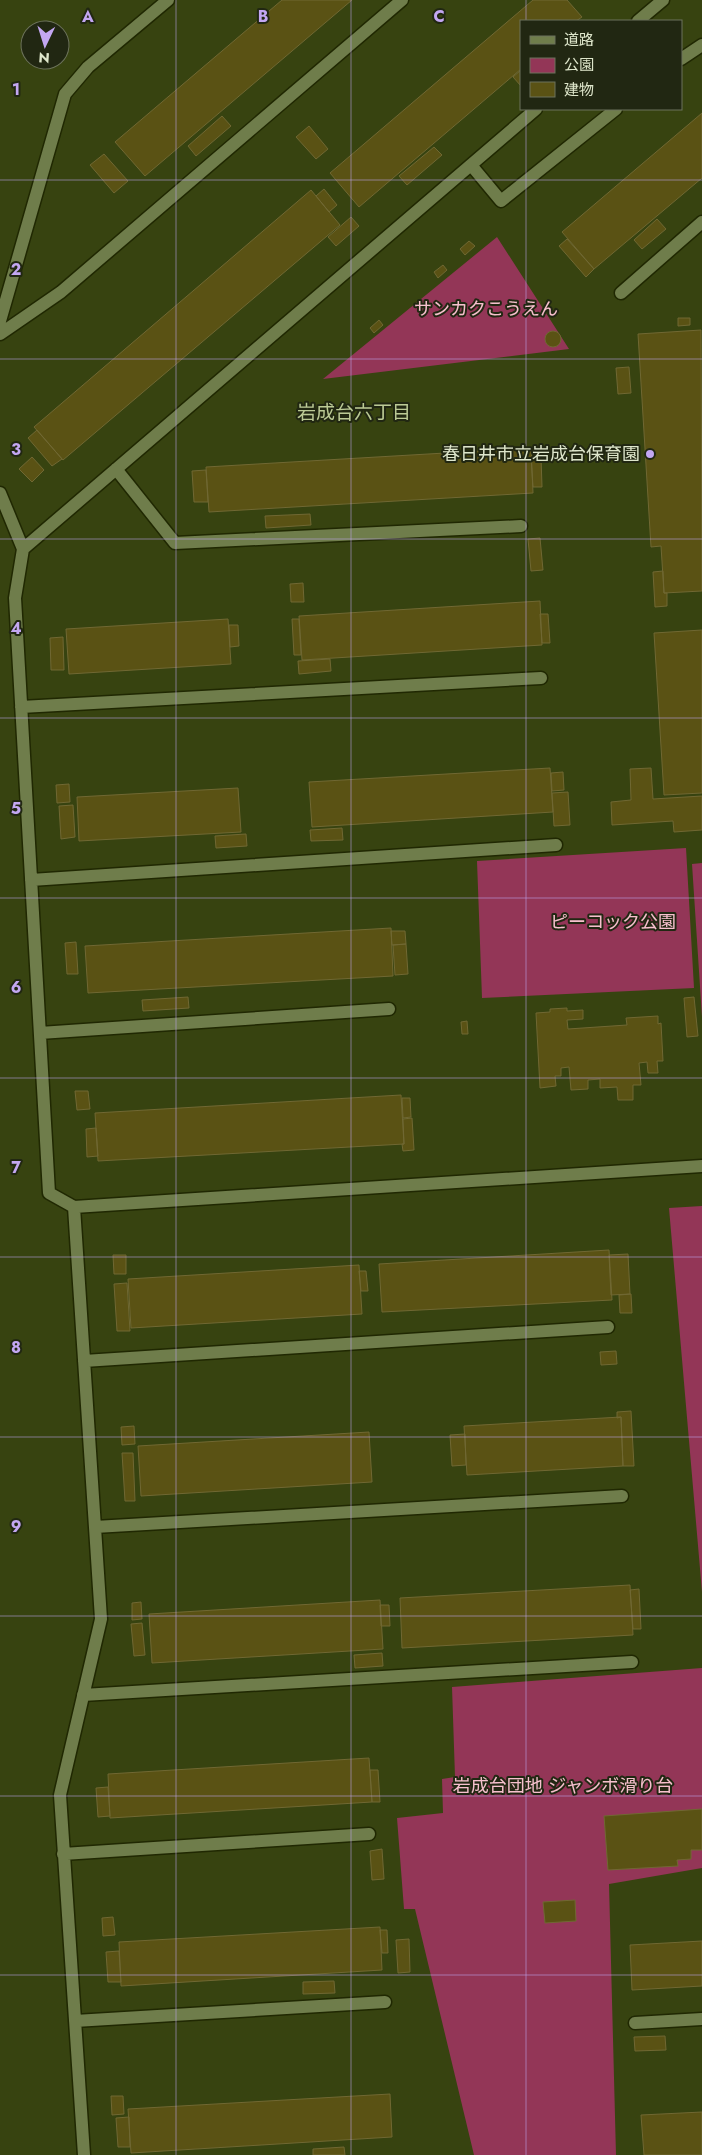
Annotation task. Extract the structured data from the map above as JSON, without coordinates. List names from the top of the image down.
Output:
{
  "districts": ["岩成台六丁目"],
  "parks": ["サンカクこうえん", "ピーコック公園", "岩成台団地 ジャンボ滑り台"],
  "places": ["春日井市立岩成台保育園"],
  "legend": ["道路", "公園", "建物"],
  "north": "bottom",
  "grid": {
    "columns": ["A", "B", "C"],
    "rows": [
      "1",
      "2",
      "3",
      "4",
      "5",
      "6",
      "7",
      "8",
      "9"
    ]
  }
}
